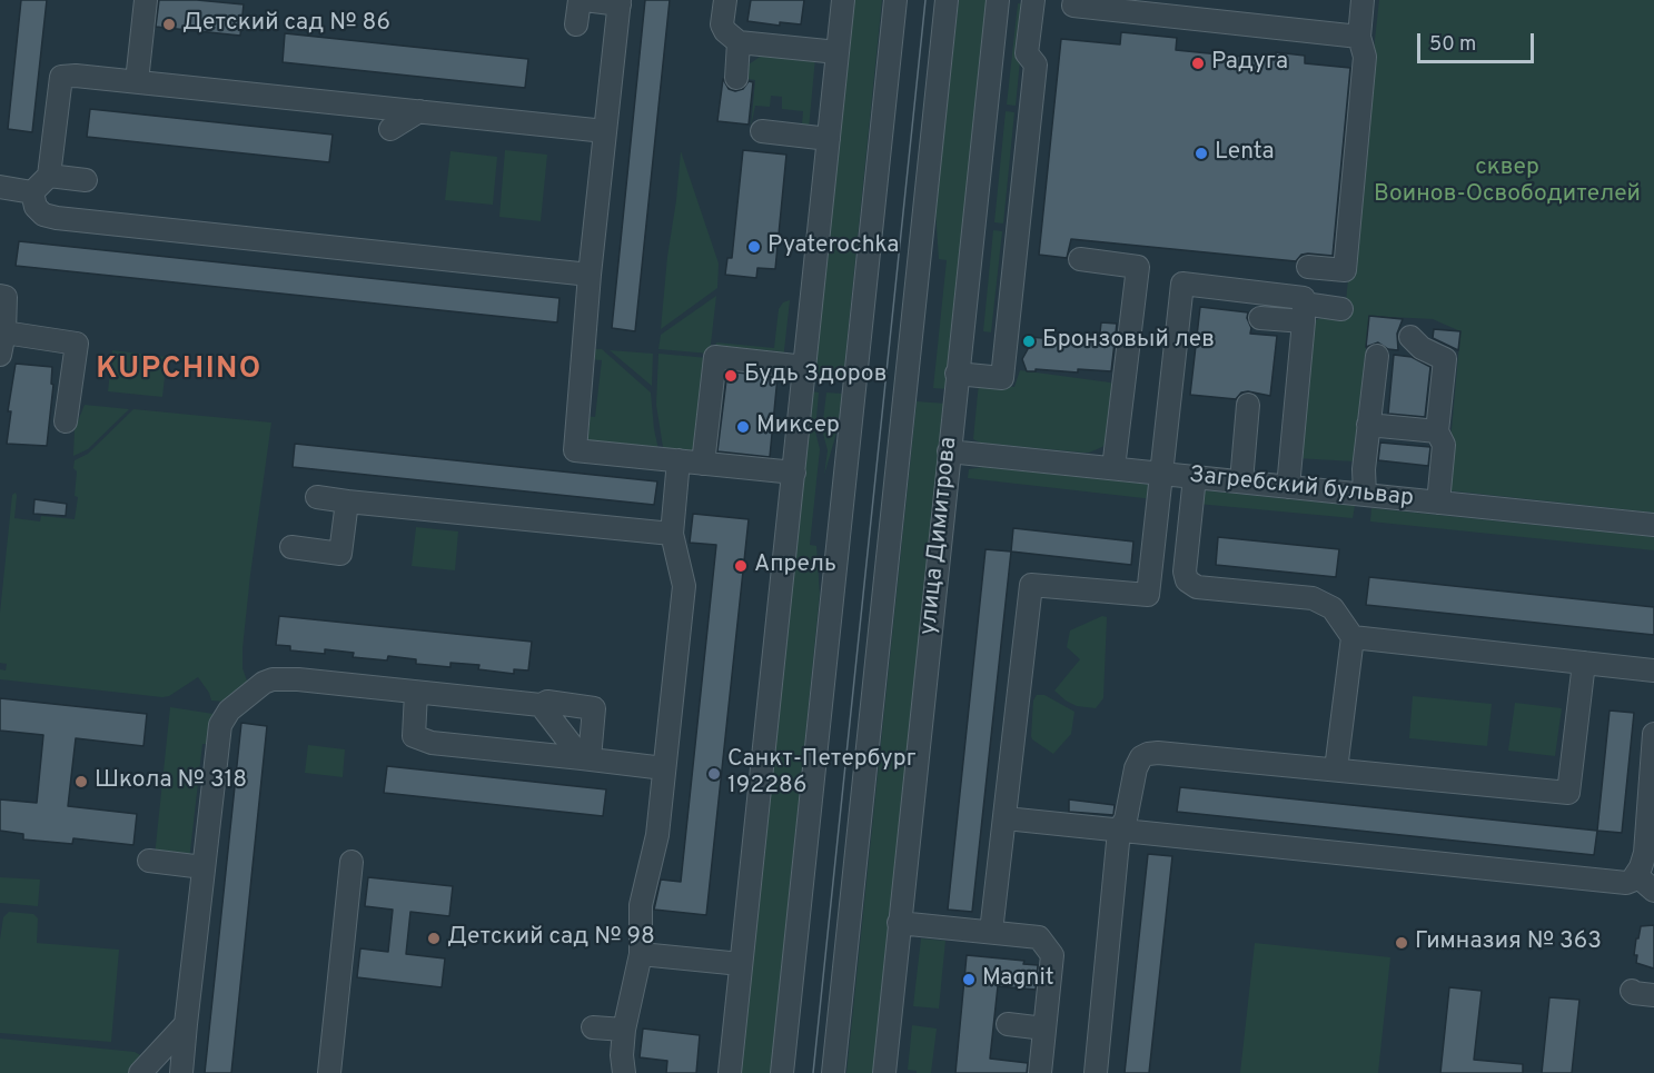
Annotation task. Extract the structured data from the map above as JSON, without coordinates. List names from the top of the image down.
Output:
{
  "streets": {
    "street": ["Загребский бульвар", "улица Димитрова"]
  },
  "crossings": [
    ["Загребский бульвар", "улица Димитрова"]
  ],
  "districts": ["KUPCHINO"],
  "parks": ["сквер Воинов-Освободителей"],
  "places": [
    "Детский сад № 86",
    "Радуга",
    "Lenta",
    "Pyaterochka",
    "Бронзовый лев",
    "Будь Здоров",
    "Миксер",
    "Апрель",
    "Санкт-Петербург 192286",
    "Школа № 318",
    "Детский сад № 98",
    "Гимназия № 363",
    "Magnit"
  ],
  "scale_bar": "50 m"
}
